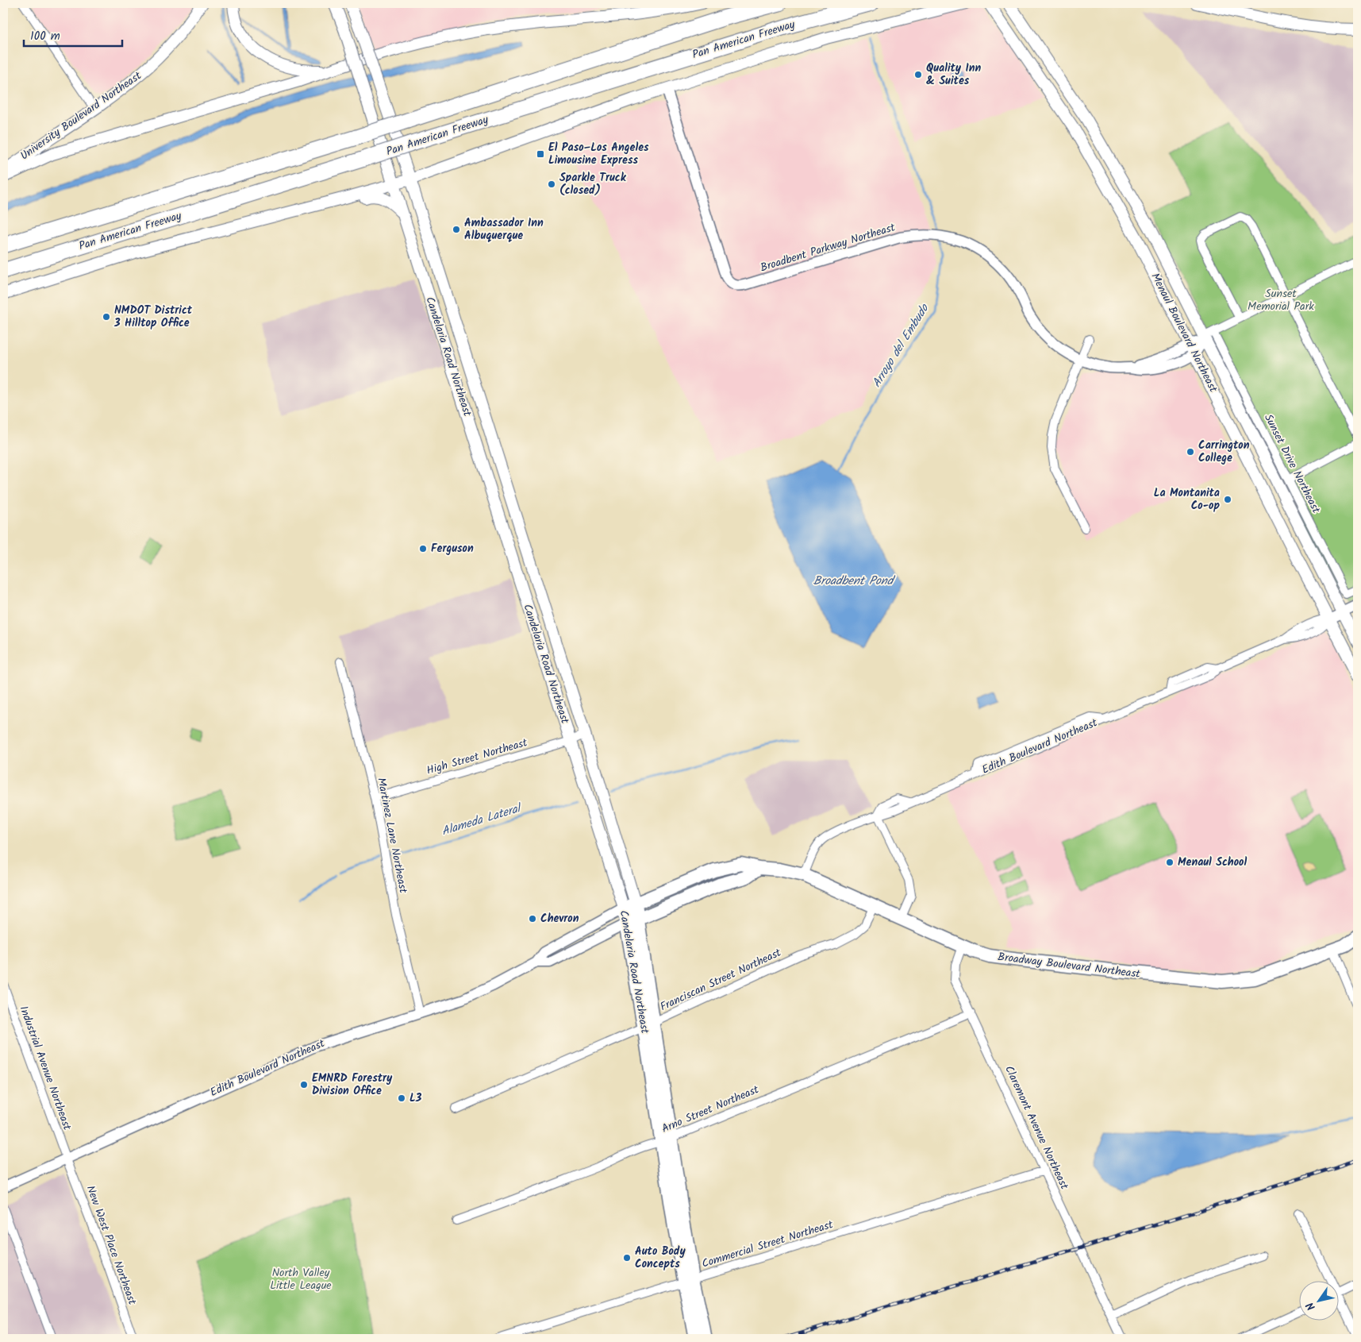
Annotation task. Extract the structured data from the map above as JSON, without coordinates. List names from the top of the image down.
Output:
{
  "streets": {
    "highway": ["Pan American Freeway"],
    "main road": [
      "University Boulevard Northeast",
      "Menaul Boulevard Northeast",
      "Candelaria Road Northeast",
      "Edith Boulevard Northeast",
      "Broadway Boulevard Northeast"
    ],
    "street": [
      "Broadbent Parkway Northeast",
      "Sunset Drive Northeast",
      "High Street Northeast",
      "Martinez Lane Northeast",
      "Franciscan Street Northeast",
      "Industrial Avenue Northeast",
      "Arno Street Northeast",
      "Claremont Avenue Northeast",
      "Commercial Street Northeast",
      "New West Place Northeast"
    ]
  },
  "crossings": [
    ["Broadbent Parkway Northeast", "Menaul Boulevard Northeast"],
    ["Broadbent Parkway Northeast", "Sunset Drive Northeast"],
    ["Menaul Boulevard Northeast", "Sunset Drive Northeast"],
    ["Menaul Boulevard Northeast", "Edith Boulevard Northeast"],
    ["Candelaria Road Northeast", "Edith Boulevard Northeast"],
    ["Candelaria Road Northeast", "High Street Northeast"],
    ["Candelaria Road Northeast", "Franciscan Street Northeast"],
    ["Candelaria Road Northeast", "Arno Street Northeast"],
    ["Candelaria Road Northeast", "Commercial Street Northeast"],
    ["Edith Boulevard Northeast", "Martinez Lane Northeast"],
    ["Edith Boulevard Northeast", "Broadway Boulevard Northeast"],
    ["Edith Boulevard Northeast", "Industrial Avenue Northeast"],
    ["Edith Boulevard Northeast", "New West Place Northeast"],
    ["High Street Northeast", "Martinez Lane Northeast"],
    ["Broadway Boulevard Northeast", "Franciscan Street Northeast"],
    ["Broadway Boulevard Northeast", "Claremont Avenue Northeast"],
    ["Industrial Avenue Northeast", "New West Place Northeast"],
    ["Arno Street Northeast", "Claremont Avenue Northeast"],
    ["Claremont Avenue Northeast", "Commercial Street Northeast"]
  ],
  "water": ["Arroyo del Embudo", "Broadbent Pond", "Alameda Lateral"],
  "parks": ["Sunset Memorial Park", "North Valley Little League"],
  "places": {
    "other": [
      "Quality Inn & Suites",
      "Sparkle Truck (closed)",
      "Ambassador Inn Albuquerque",
      "NMDOT District 3 Hilltop Office",
      "Carrington College",
      "La Montanita Co-op",
      "Ferguson",
      "Menaul School",
      "Chevron",
      "EMNRD Forestry Division Office",
      "L3",
      "Auto Body Concepts"
    ],
    "transit": ["El Paso–Los Angeles Limousine Express"]
  },
  "scale_bar": "100 m",
  "north": "bottom left"
}
